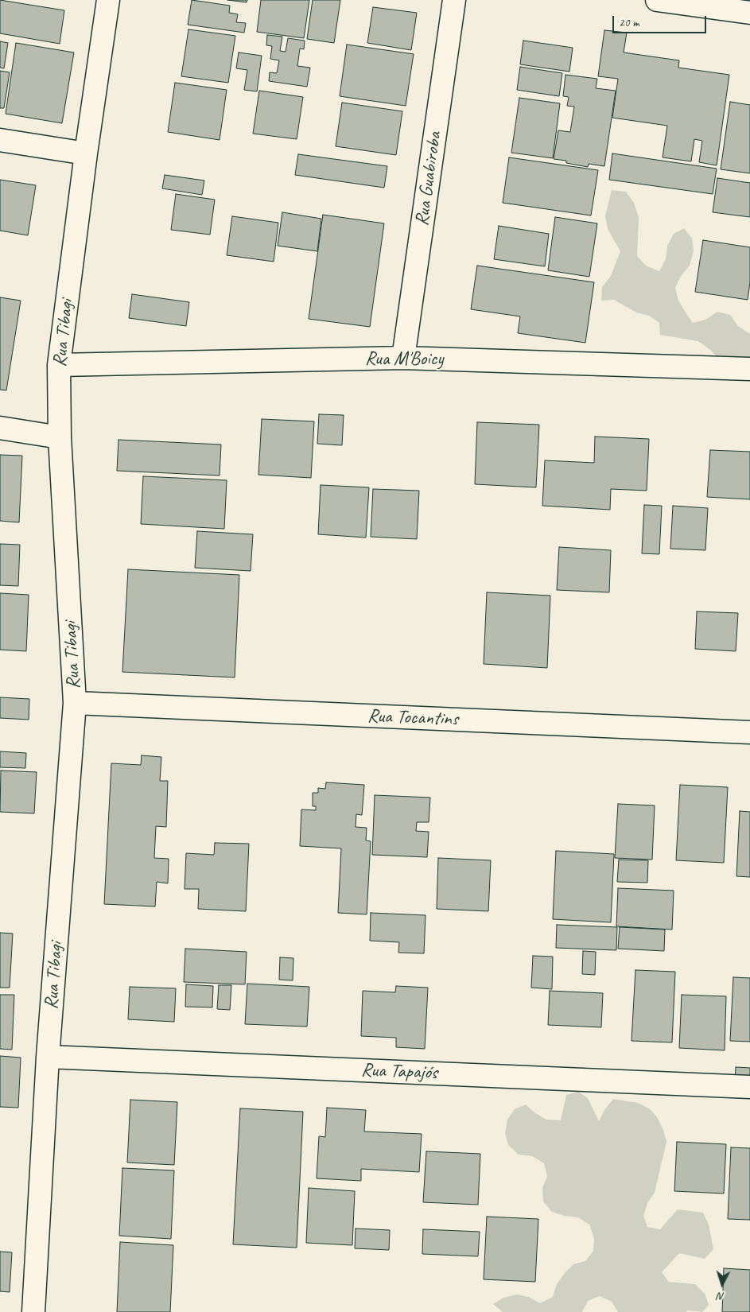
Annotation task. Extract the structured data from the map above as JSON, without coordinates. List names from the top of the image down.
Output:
{
  "streets": {
    "street": [
      "Rua Guabiroba",
      "Rua Tibagi",
      "Rua M'Boicy",
      "Rua Tocantins",
      "Rua Tapajós"
    ]
  },
  "crossings": [
    ["Rua Guabiroba", "Rua M'Boicy"],
    ["Rua Tibagi", "Rua M'Boicy"],
    ["Rua Tibagi", "Rua Tocantins"],
    ["Rua Tibagi", "Rua Tapajós"]
  ],
  "scale_bar": "20 m",
  "north": "bottom"
}
